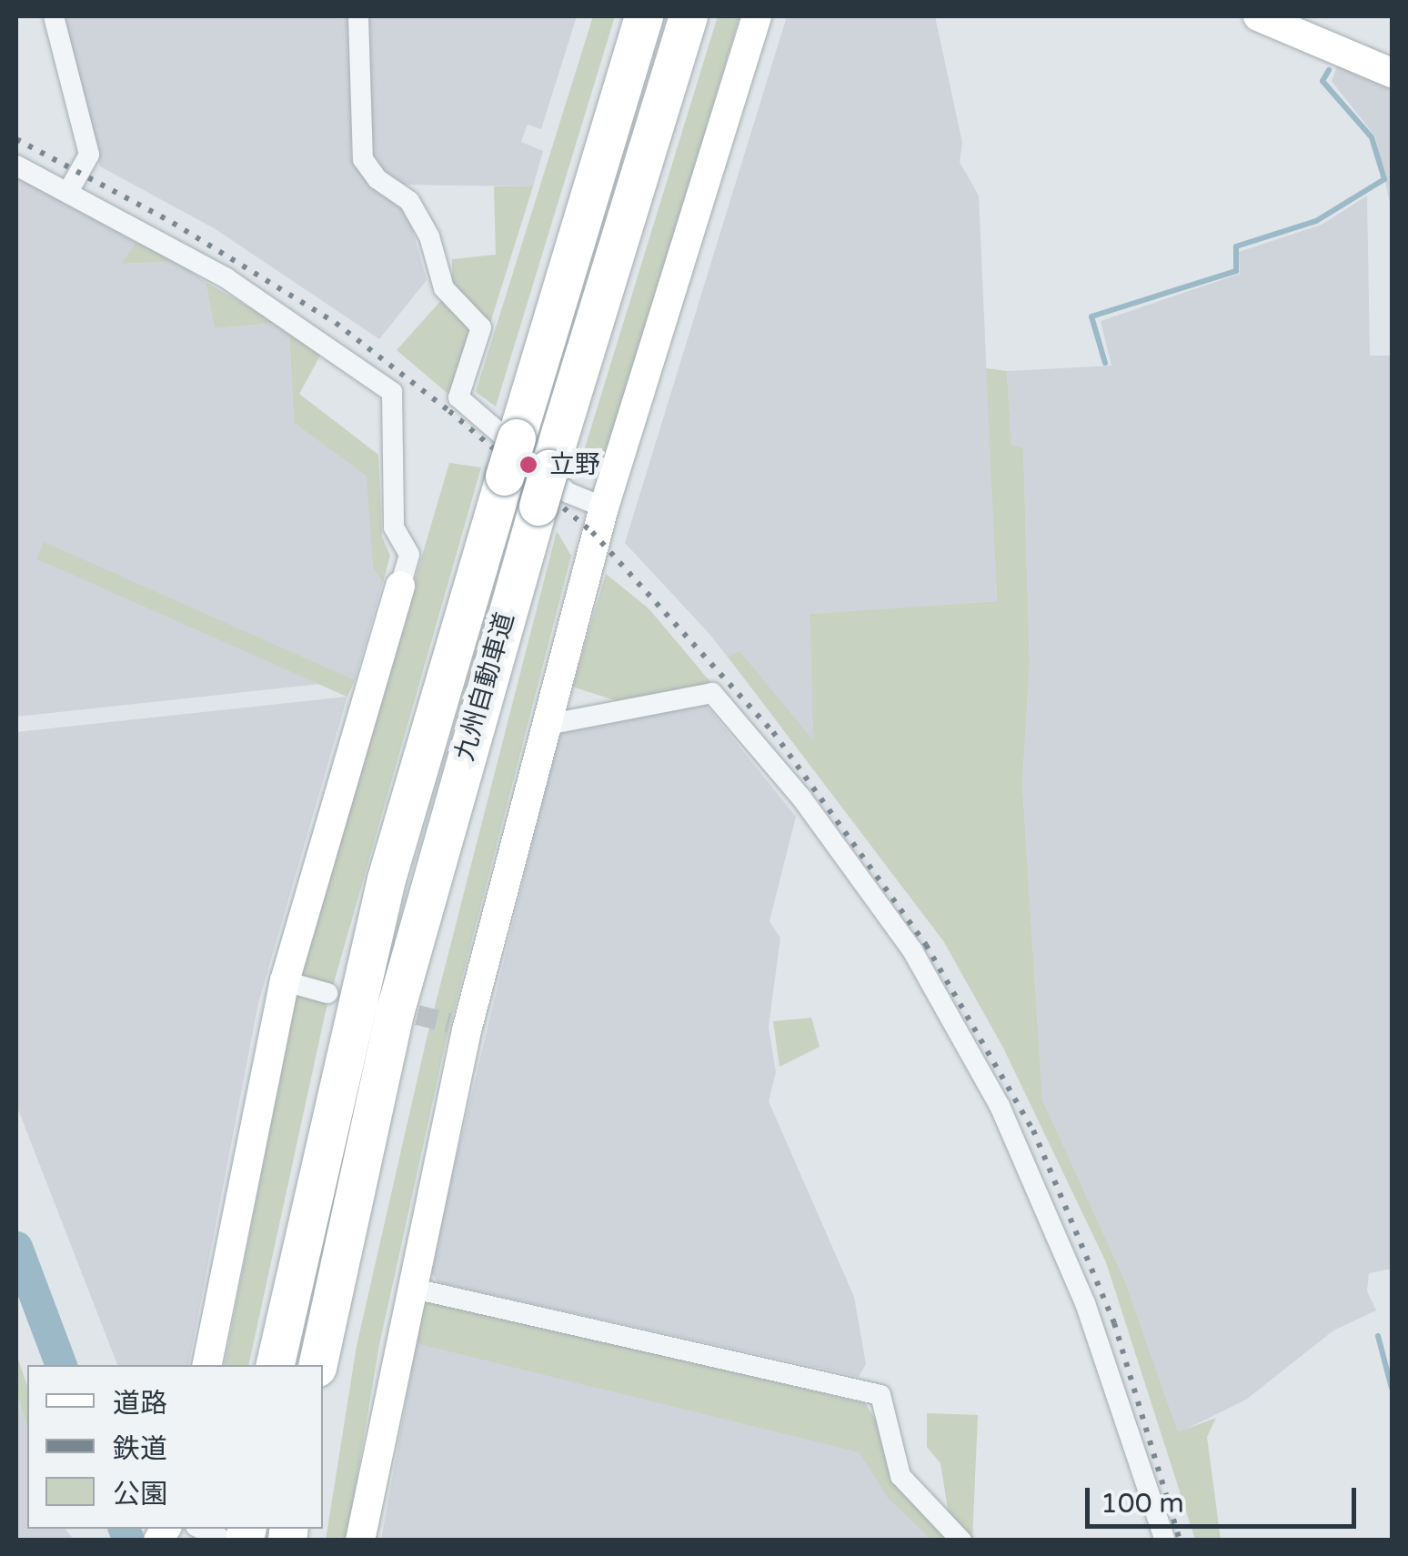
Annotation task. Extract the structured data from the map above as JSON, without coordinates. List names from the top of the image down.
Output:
{
  "streets": {
    "highway": ["九州自動車道"]
  },
  "places": ["立野"],
  "legend": ["道路", "鉄道", "公園"],
  "scale_bar": "100 m"
}
